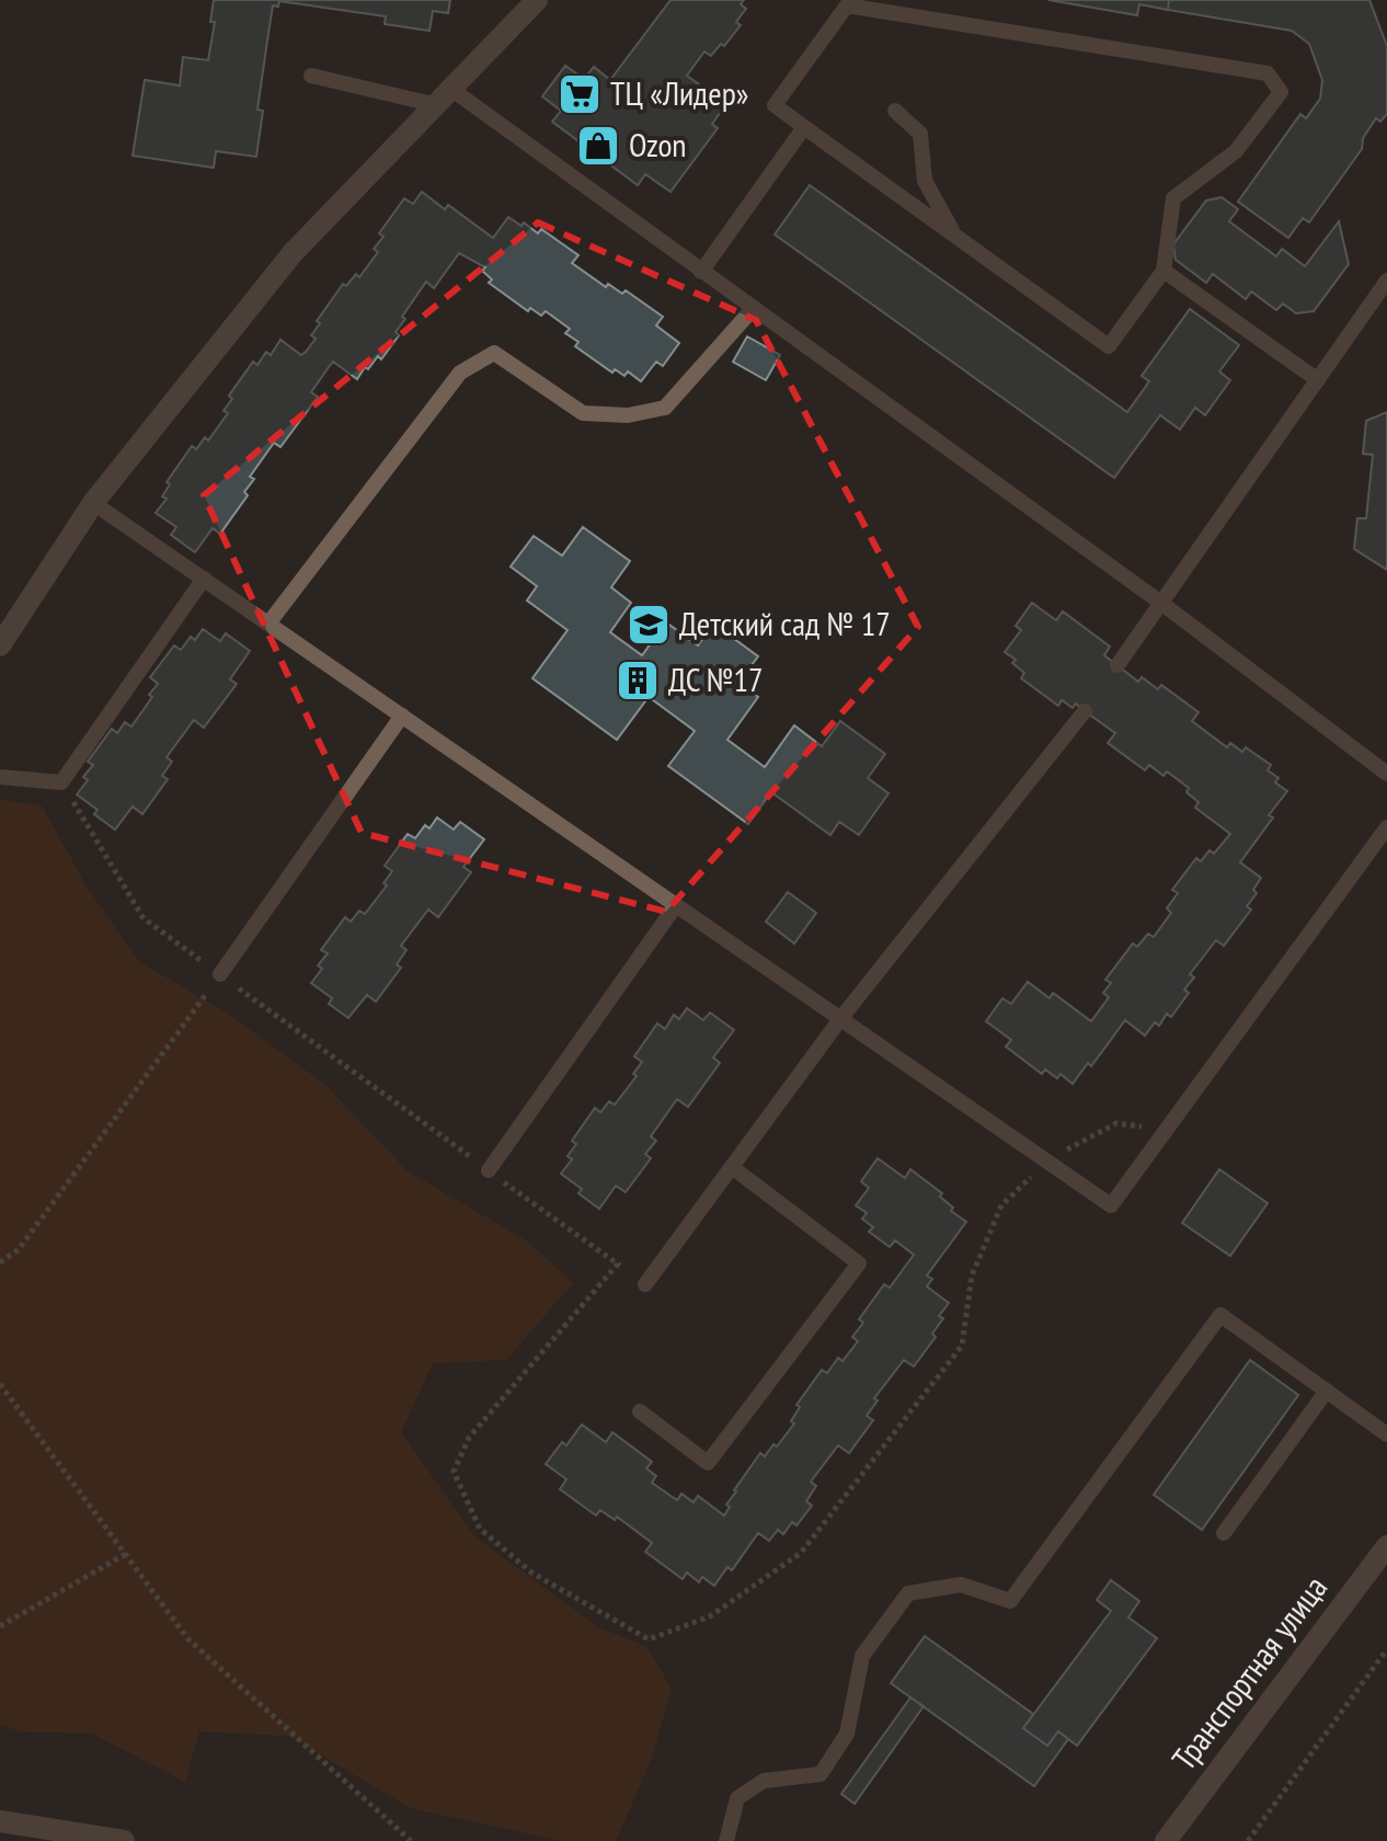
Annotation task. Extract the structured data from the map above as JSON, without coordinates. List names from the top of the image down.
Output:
{
  "streets": {
    "street": ["Транспортная улица"]
  },
  "places": {
    "supermarket": ["ТЦ «Лидер»"],
    "shop": ["Ozon"],
    "school or university": ["Детский сад № 17"],
    "building": ["ДС №17"]
  }
}
